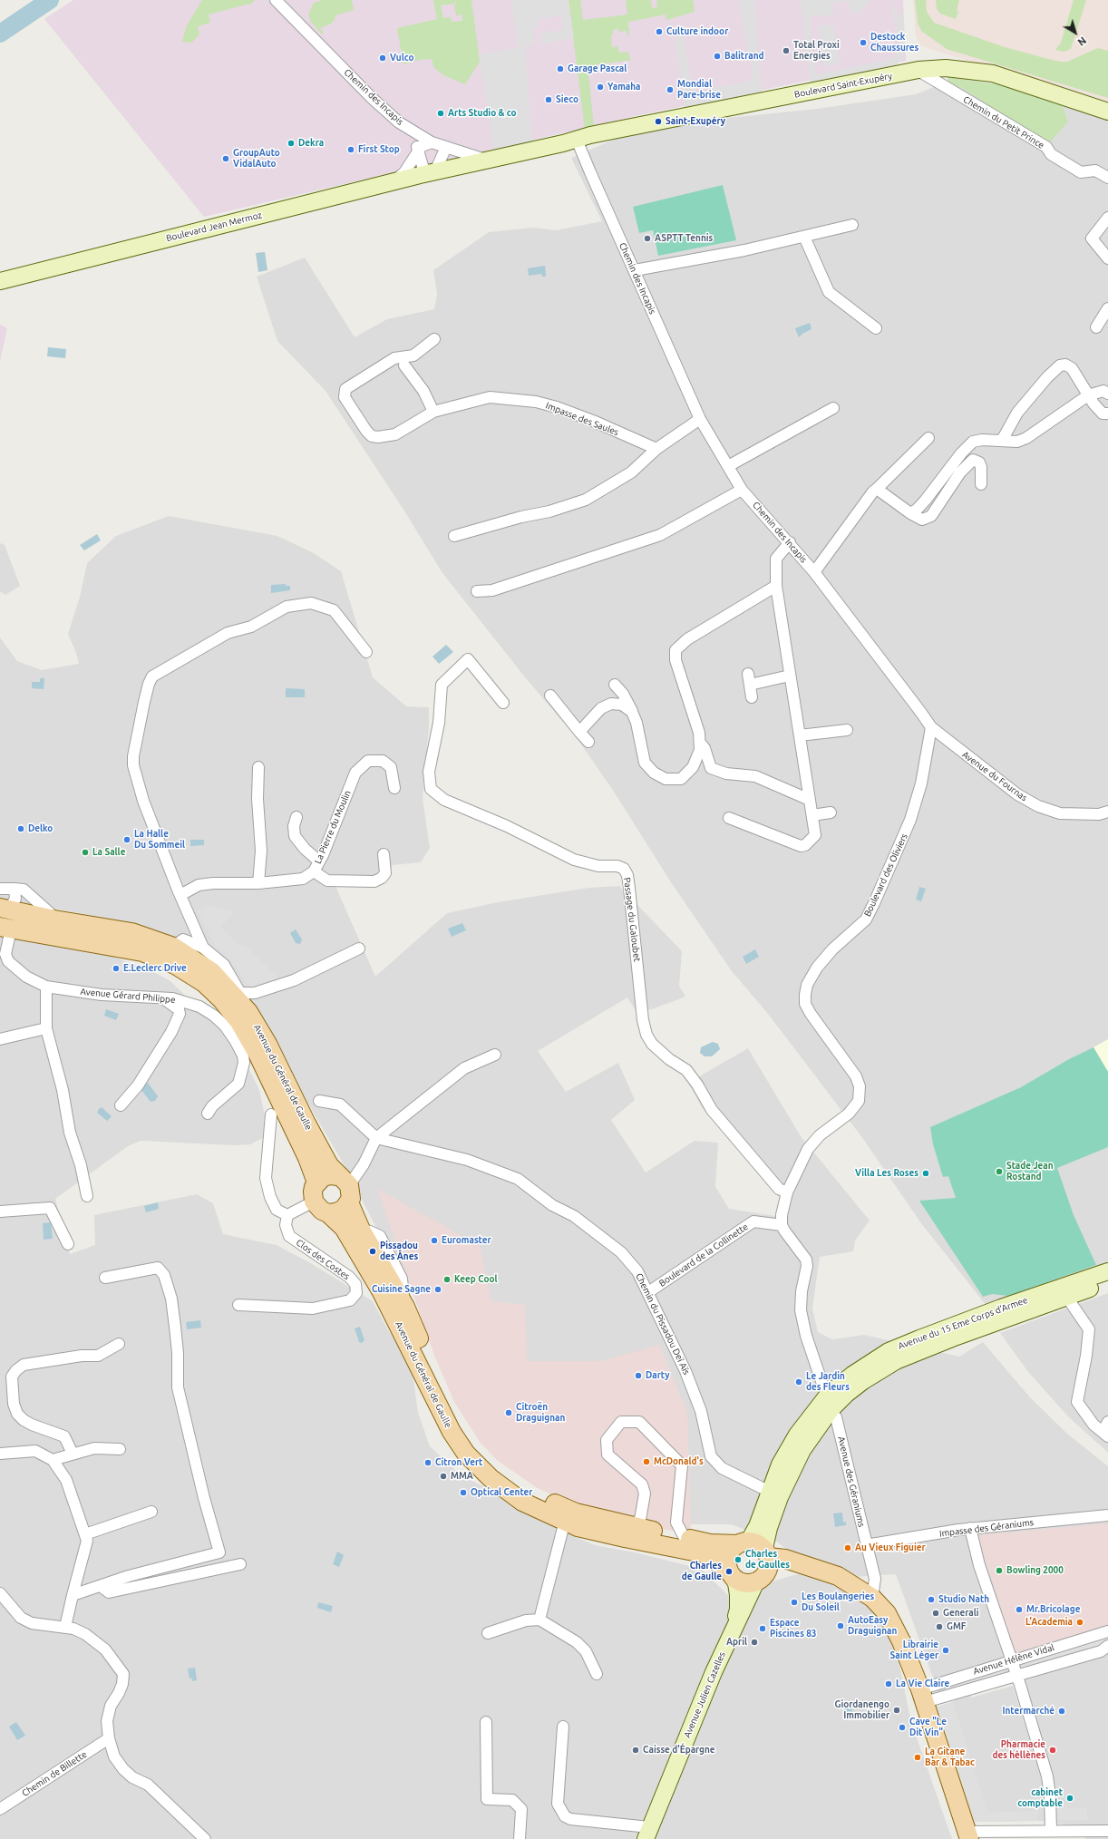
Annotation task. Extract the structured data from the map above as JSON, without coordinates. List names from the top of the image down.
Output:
{
  "streets": {
    "main road": [
      "Boulevard Saint-Exupéry",
      "Boulevard Jean Mermoz",
      "Avenue du Général de Gaulle",
      "Avenue du 15 Eme Corps d'Armee",
      "Avenue Julien Cazelles"
    ],
    "street": [
      "Chemin des Incapis",
      "Chemin du Petit Prince",
      "Impasse des Saules",
      "Avenue du Fournas",
      "La Pierre du Moulin",
      "Boulevard des Oliviers",
      "Passage du Galoubet",
      "Avenue Gérard Philippe",
      "Boulevard de la Collinette",
      "Clos des Costes",
      "Chemin du Pissadou Deï Aïs",
      "Avenue des Géraniums",
      "Impasse des Géraniums",
      "Avenue Hélène Vidal",
      "Chemin de Billette"
    ]
  },
  "crossings": [
    ["Boulevard Saint-Exupéry", "Chemin des Incapis"],
    ["Boulevard Saint-Exupéry", "Chemin du Petit Prince"],
    ["Chemin des Incapis", "Avenue du Fournas"],
    ["Chemin des Incapis", "Boulevard des Oliviers"],
    ["Avenue du Fournas", "Boulevard des Oliviers"],
    ["Boulevard des Oliviers", "Passage du Galoubet"],
    ["Avenue Gérard Philippe", "Avenue du Général de Gaulle"],
    ["Avenue du Général de Gaulle", "Avenue Julien Cazelles"],
    ["Boulevard de la Collinette", "Chemin du Pissadou Deï Aïs"],
    ["Avenue du 15 Eme Corps d'Armee", "Avenue des Géraniums"],
    ["Avenue des Géraniums", "Impasse des Géraniums"]
  ],
  "places": [
    "Culture indoor",
    "Destock Chaussures",
    "Total Proxi Energies",
    "Balitrand",
    "Vulco",
    "Garage Pascal",
    "Yamaha",
    "Mondial Pare-brise",
    "Sieco",
    "Arts Studio & co",
    "Saint-Exupéry",
    "Dekra",
    "First Stop",
    "GroupAuto VidalAuto",
    "ASPTT Tennis",
    "Delko",
    "La Halle Du Sommeil",
    "La Salle",
    "E.Leclerc Drive",
    "Stade Jean Rostand",
    "Villa Les Roses",
    "Euromaster",
    "Pissadou des Ânes",
    "Keep Cool",
    "Cuisine Sagne",
    "Darty",
    "Le Jardin des Fleurs",
    "Citroën Draguignan",
    "McDonald's",
    "Citron Vert",
    "MMA",
    "Optical Center",
    "Au Vieux Figuier",
    "Charles de Gaulles",
    "Bowling 2000",
    "Charles de Gaulle",
    "Studio Nath",
    "Les Boulangeries Du Soleil",
    "Mr.Bricolage",
    "Generali",
    "L'Academia",
    "AutoEasy Draguignan",
    "GMF",
    "Espace Piscines 83",
    "April",
    "Librairie Saint Léger",
    "La Vie Claire",
    "Giordanengo Immobilier",
    "Intermarché",
    "Cave \"Le Dit Vin\"",
    "Caisse d'Épargne",
    "Pharmacie des hèllènes",
    "La Gitane Bar & Tabac",
    "cabinet comptable"
  ],
  "north": "bottom right"
}
